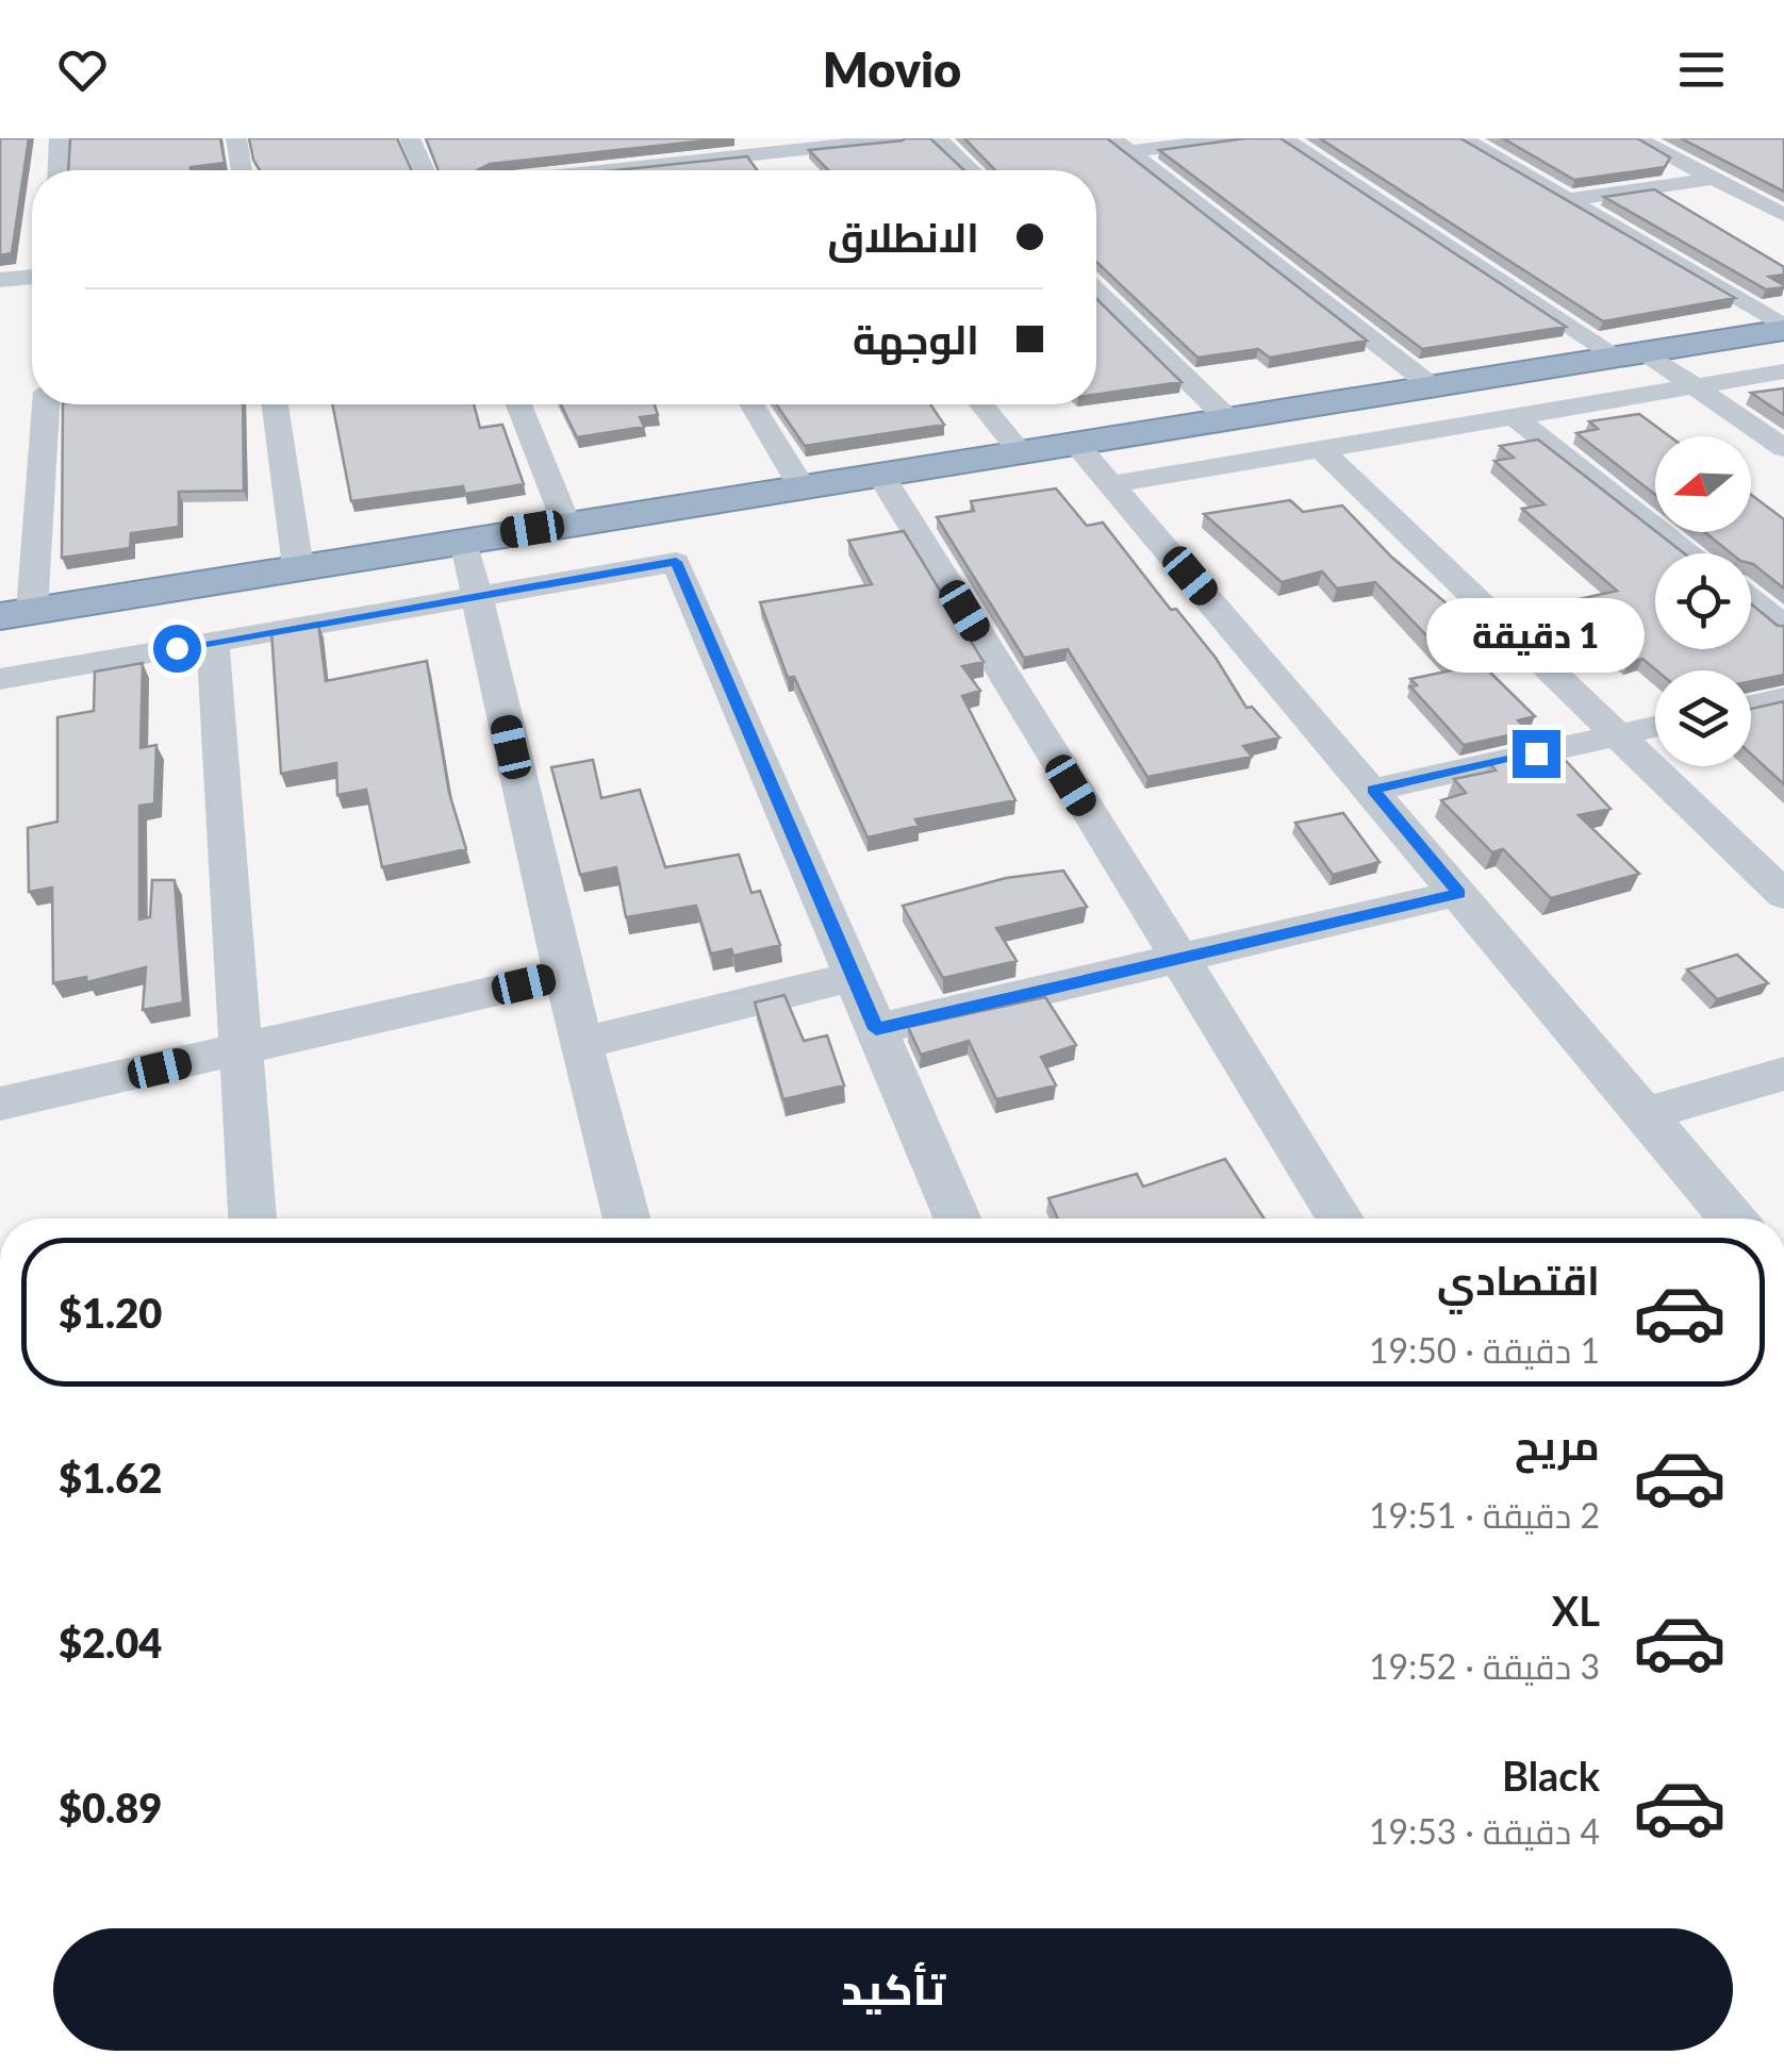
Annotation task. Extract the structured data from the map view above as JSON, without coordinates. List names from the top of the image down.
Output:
{
  "north": "left",
  "page": {
    "header": "Movio",
    "banner": ["الانطلاق", "الوجهة"],
    "bubble": "1 دقيقة",
    "list": [
      {
        "name": "اقتصادي",
        "note": "1 دقيقة · 19:50",
        "value": "$1.20"
      },
      {
        "name": "مريح",
        "note": "2 دقيقة · 19:51",
        "value": "$1.62"
      },
      {
        "name": "XL",
        "note": "3 دقيقة · 19:52",
        "value": "$2.04"
      },
      {
        "name": "Black",
        "note": "4 دقيقة · 19:53",
        "value": "$0.89"
      }
    ],
    "buttons": "تأكيد"
  }
}
